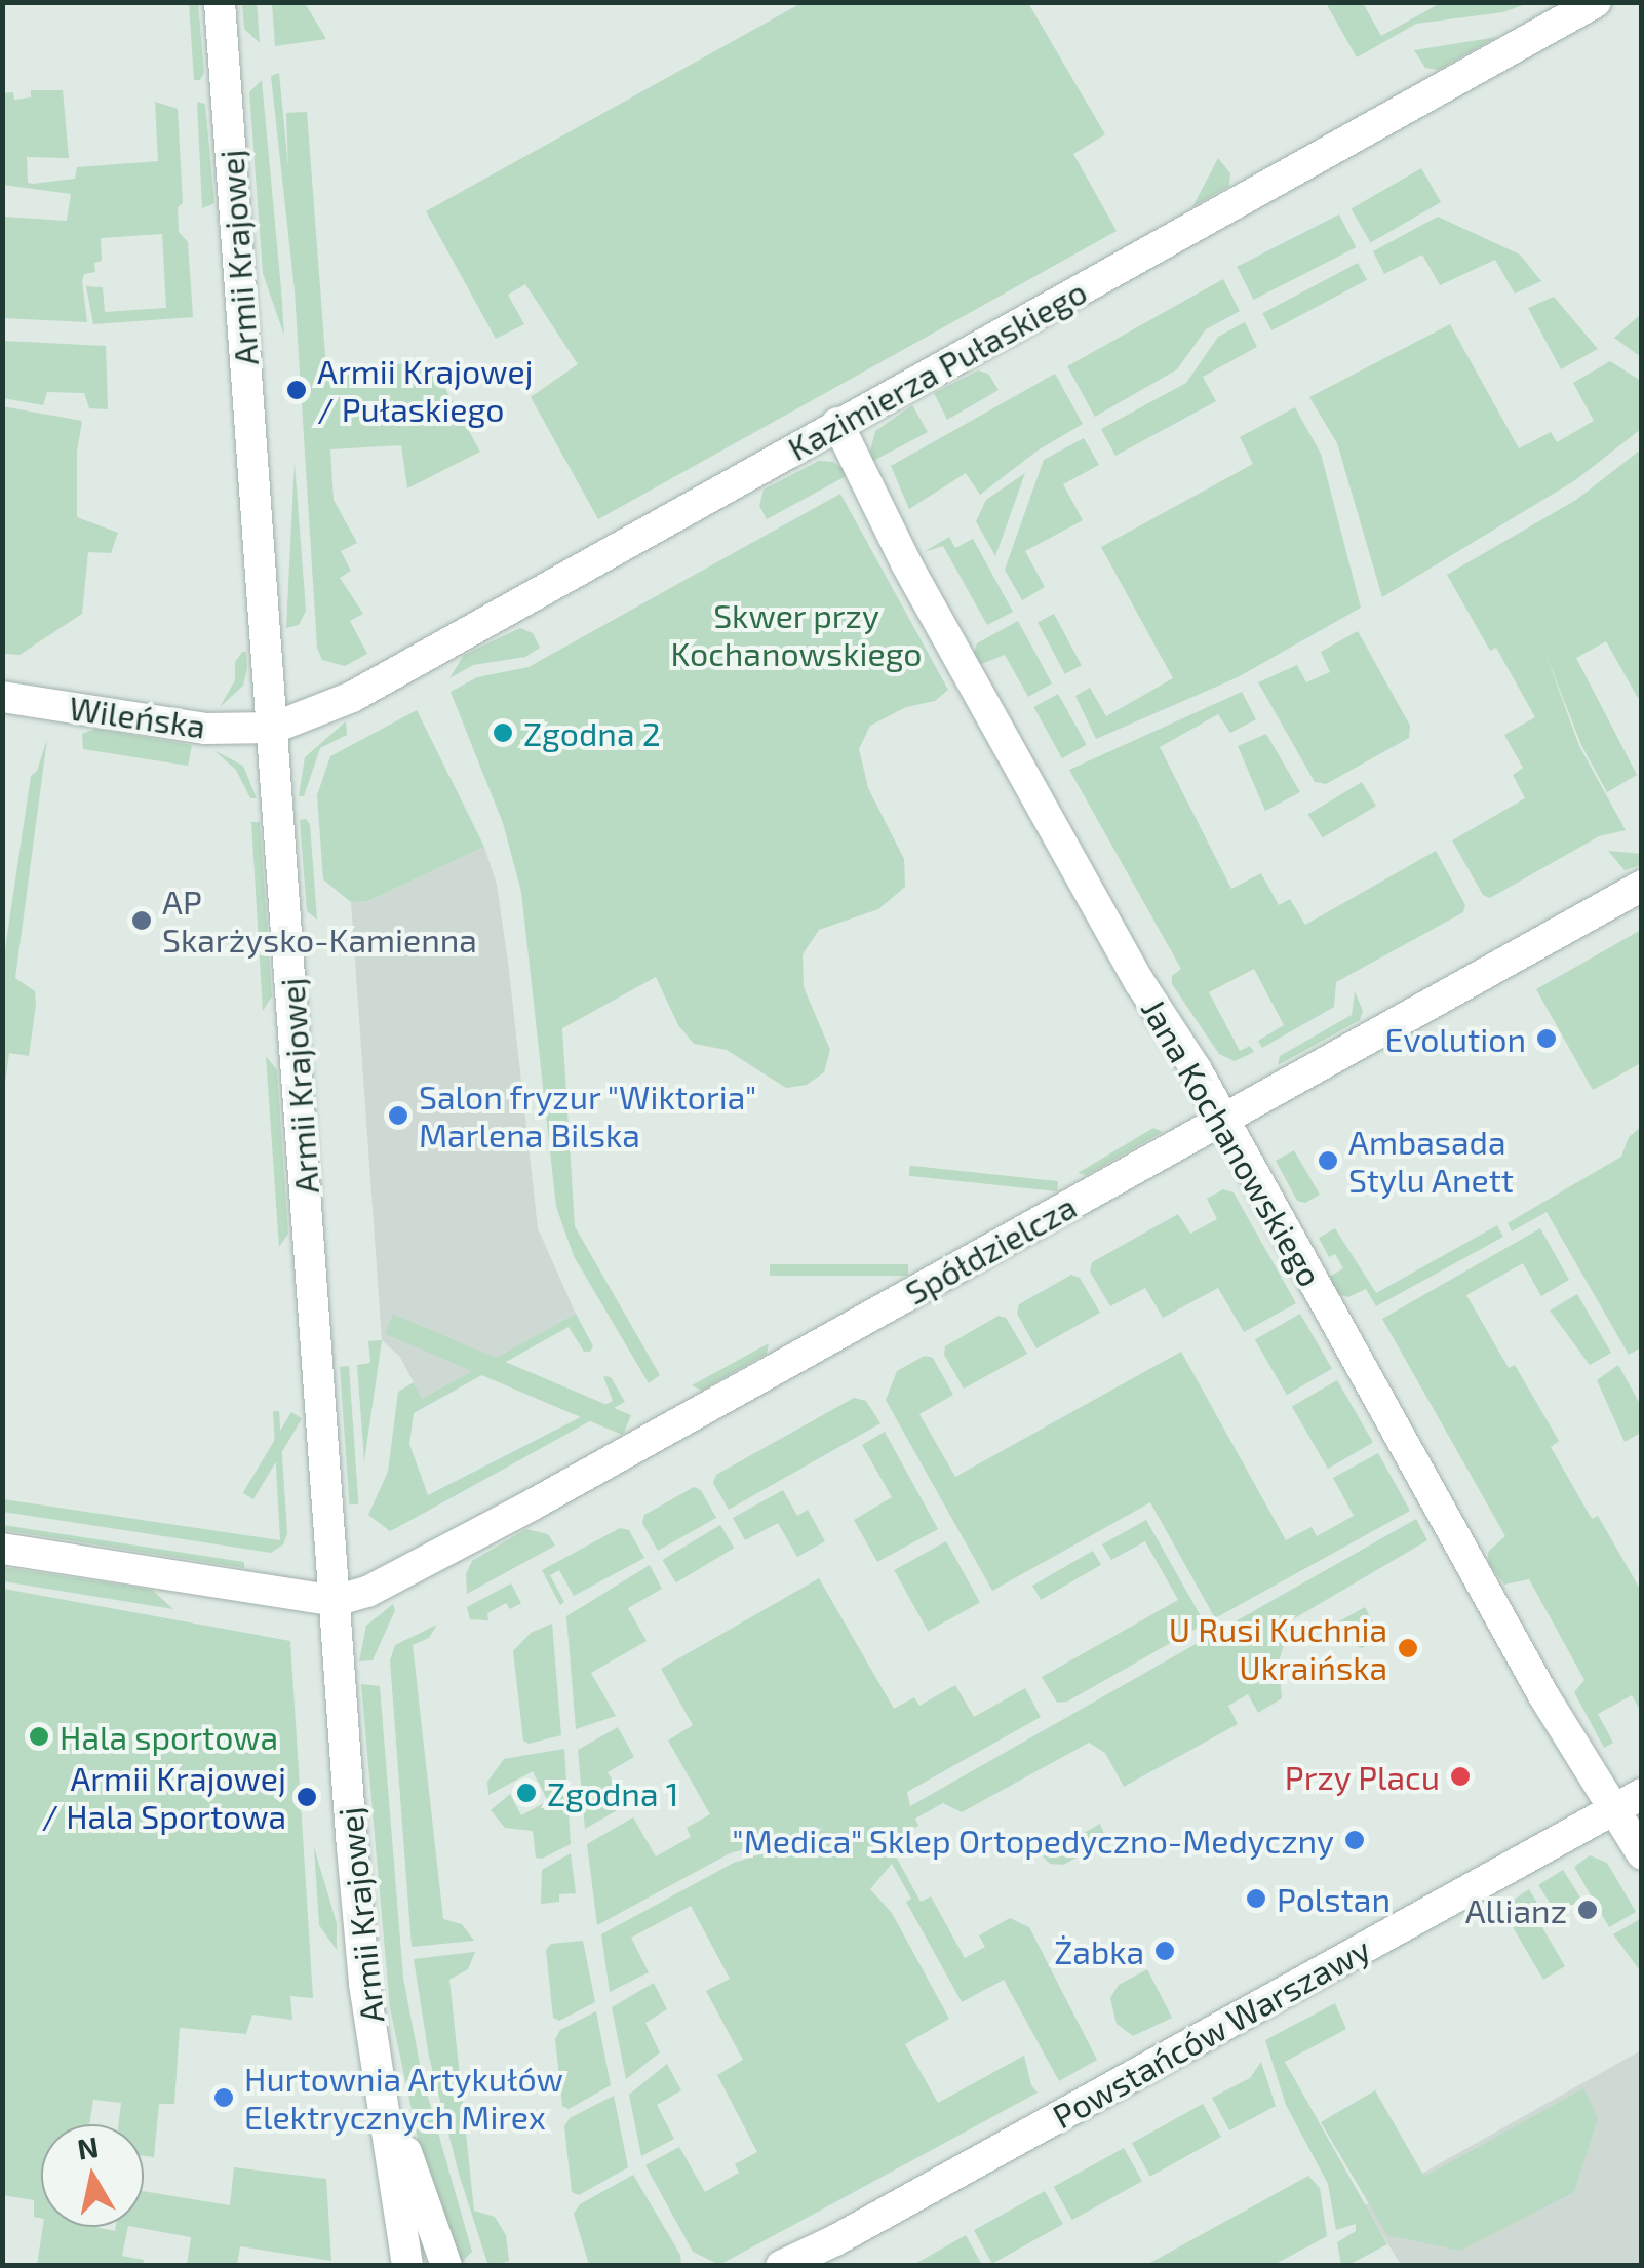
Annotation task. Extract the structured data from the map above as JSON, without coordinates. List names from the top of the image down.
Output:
{
  "streets": {
    "street": [
      "Armii Krajowej",
      "Kazimierza Pułaskiego",
      "Wileńska",
      "Jana Kochanowskiego",
      "Spółdzielcza",
      "Powstańców Warszawy"
    ]
  },
  "crossings": [
    ["Armii Krajowej", "Kazimierza Pułaskiego"],
    ["Armii Krajowej", "Wileńska"],
    ["Armii Krajowej", "Spółdzielcza"],
    ["Kazimierza Pułaskiego", "Wileńska"],
    ["Kazimierza Pułaskiego", "Jana Kochanowskiego"],
    ["Jana Kochanowskiego", "Spółdzielcza"],
    ["Jana Kochanowskiego", "Powstańców Warszawy"]
  ],
  "parks": ["Skwer przy Kochanowskiego"],
  "places": [
    "Armii Krajowej / Pułaskiego",
    "Zgodna 2",
    "AP Skarżysko-Kamienna",
    "Evolution",
    "Salon fryzur \"Wiktoria\" Marlena Bilska",
    "Ambasada Stylu Anett",
    "U Rusi Kuchnia Ukraińska",
    "Hala sportowa",
    "Przy Placu",
    "Zgodna 1",
    "Armii Krajowej / Hala Sportowa",
    "\"Medica\" Sklep Ortopedyczno-Medyczny",
    "Polstan",
    "Allianz",
    "Żabka",
    "Hurtownia Artykułów Elektrycznych Mirex"
  ],
  "north": "top"
}
